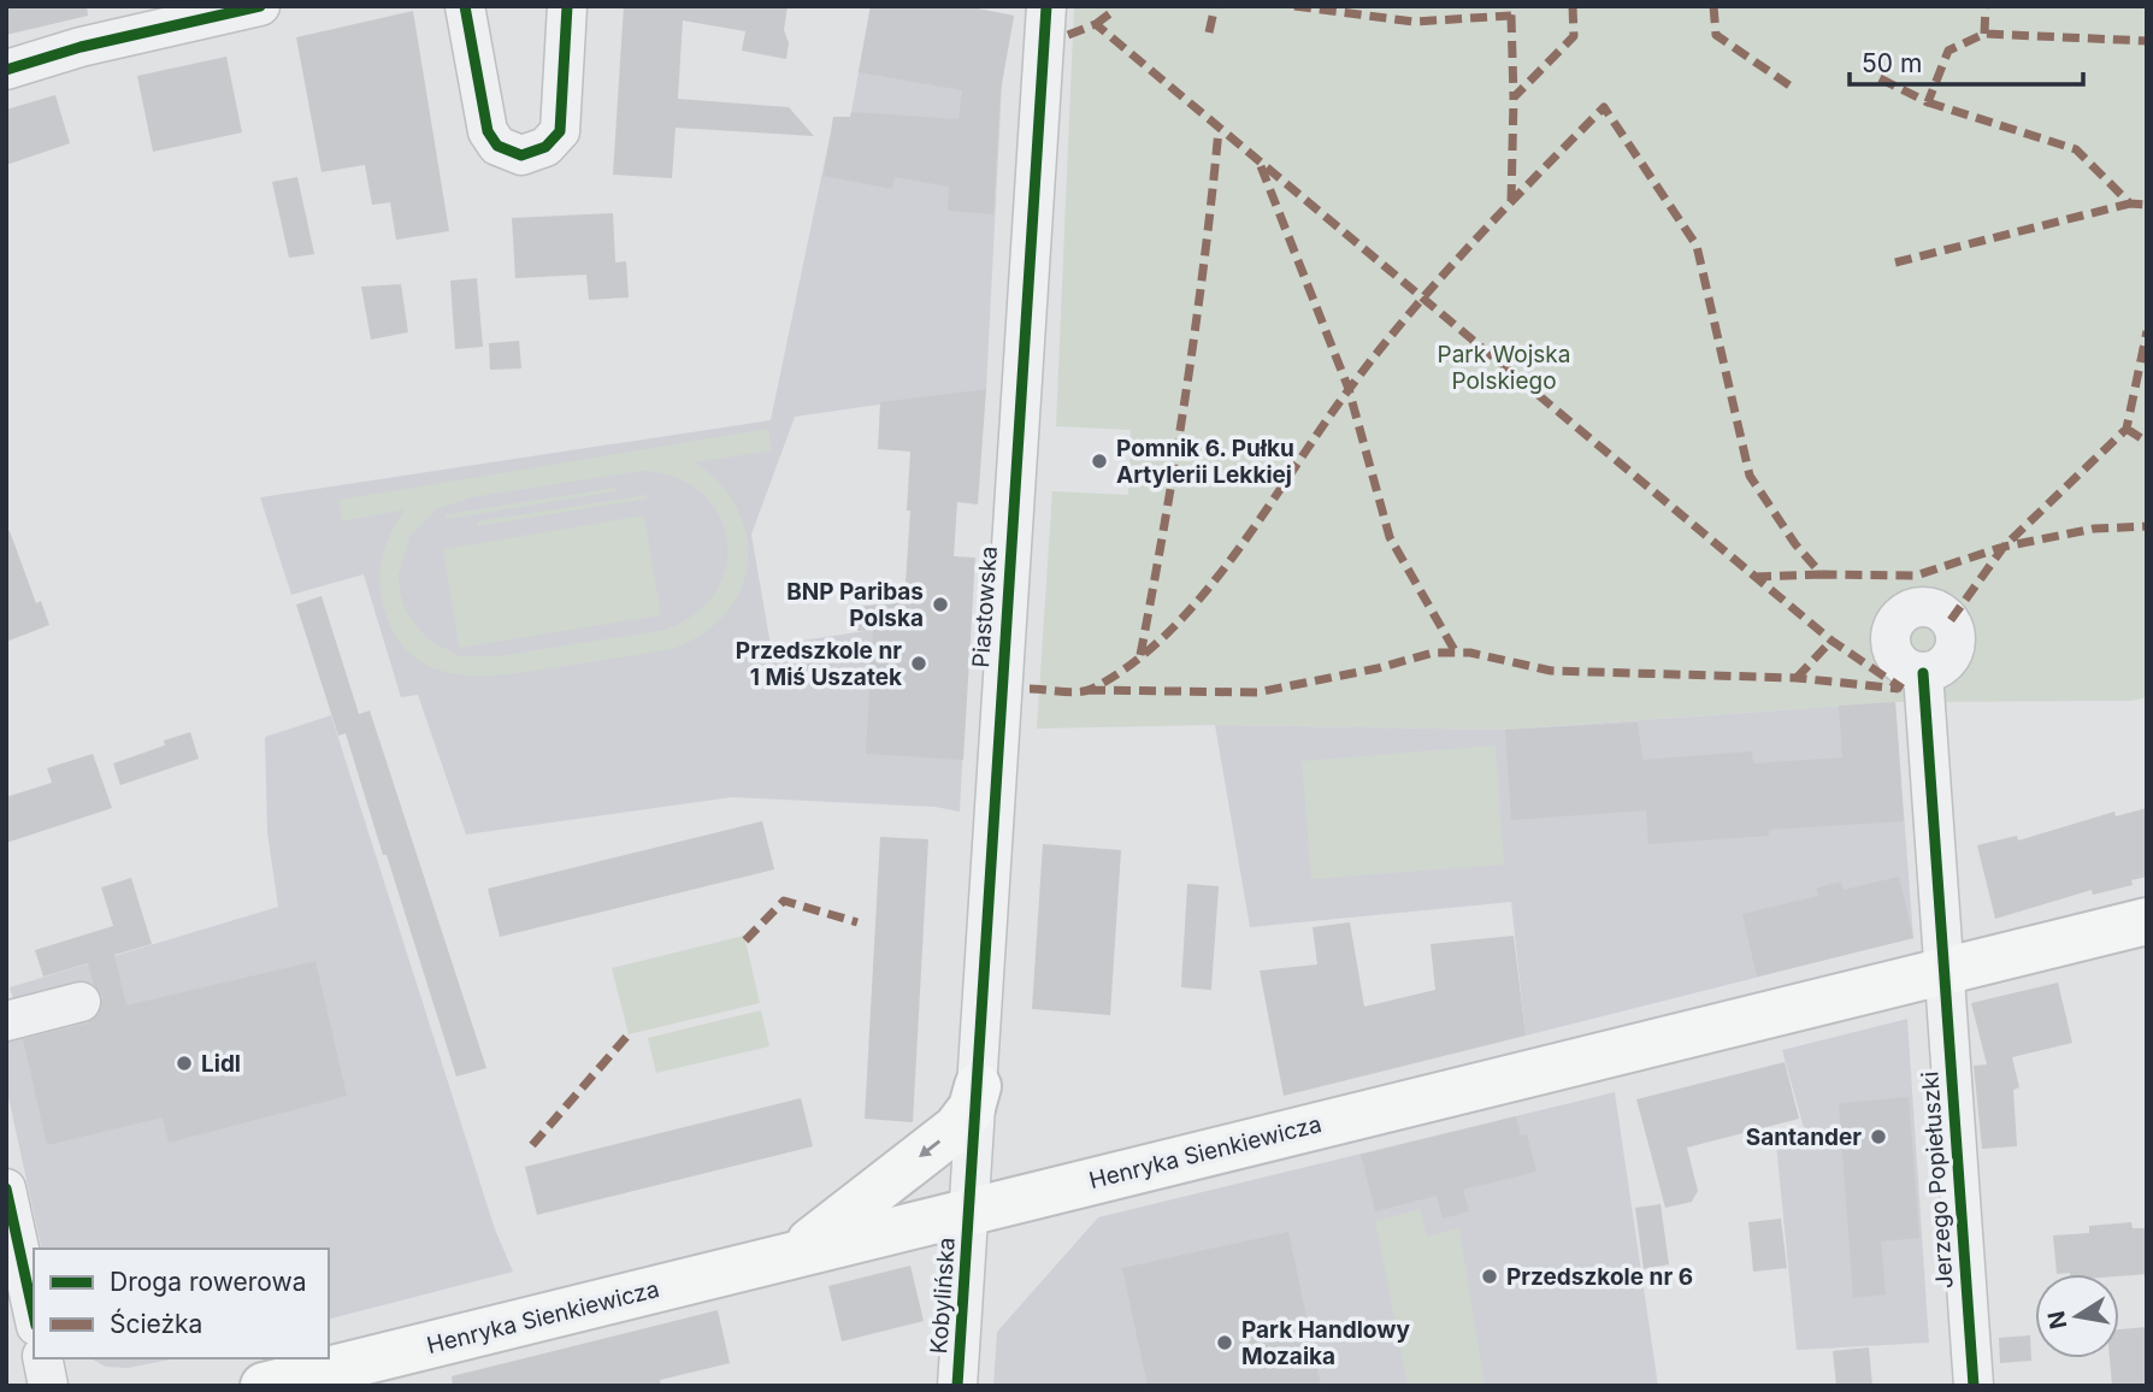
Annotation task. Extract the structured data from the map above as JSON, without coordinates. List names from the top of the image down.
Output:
{
  "streets": {
    "main road": ["Henryka Sienkiewicza"],
    "street": ["Piastowska", "Jerzego Popiełuszki", "Kobylińska"]
  },
  "crossings": [
    ["Piastowska", "Henryka Sienkiewicza"],
    ["Piastowska", "Kobylińska"],
    ["Henryka Sienkiewicza", "Jerzego Popiełuszki"],
    ["Henryka Sienkiewicza", "Kobylińska"]
  ],
  "parks": ["Park Wojska Polskiego"],
  "places": [
    "Pomnik 6. Pułku Artylerii Lekkiej",
    "BNP Paribas Polska",
    "Przedszkole nr 1 Miś Uszatek",
    "Lidl",
    "Santander",
    "Przedszkole nr 6",
    "Park Handlowy Mozaika"
  ],
  "legend": ["Droga rowerowa", "Ścieżka"],
  "scale_bar": "50 m",
  "north": "left"
}
